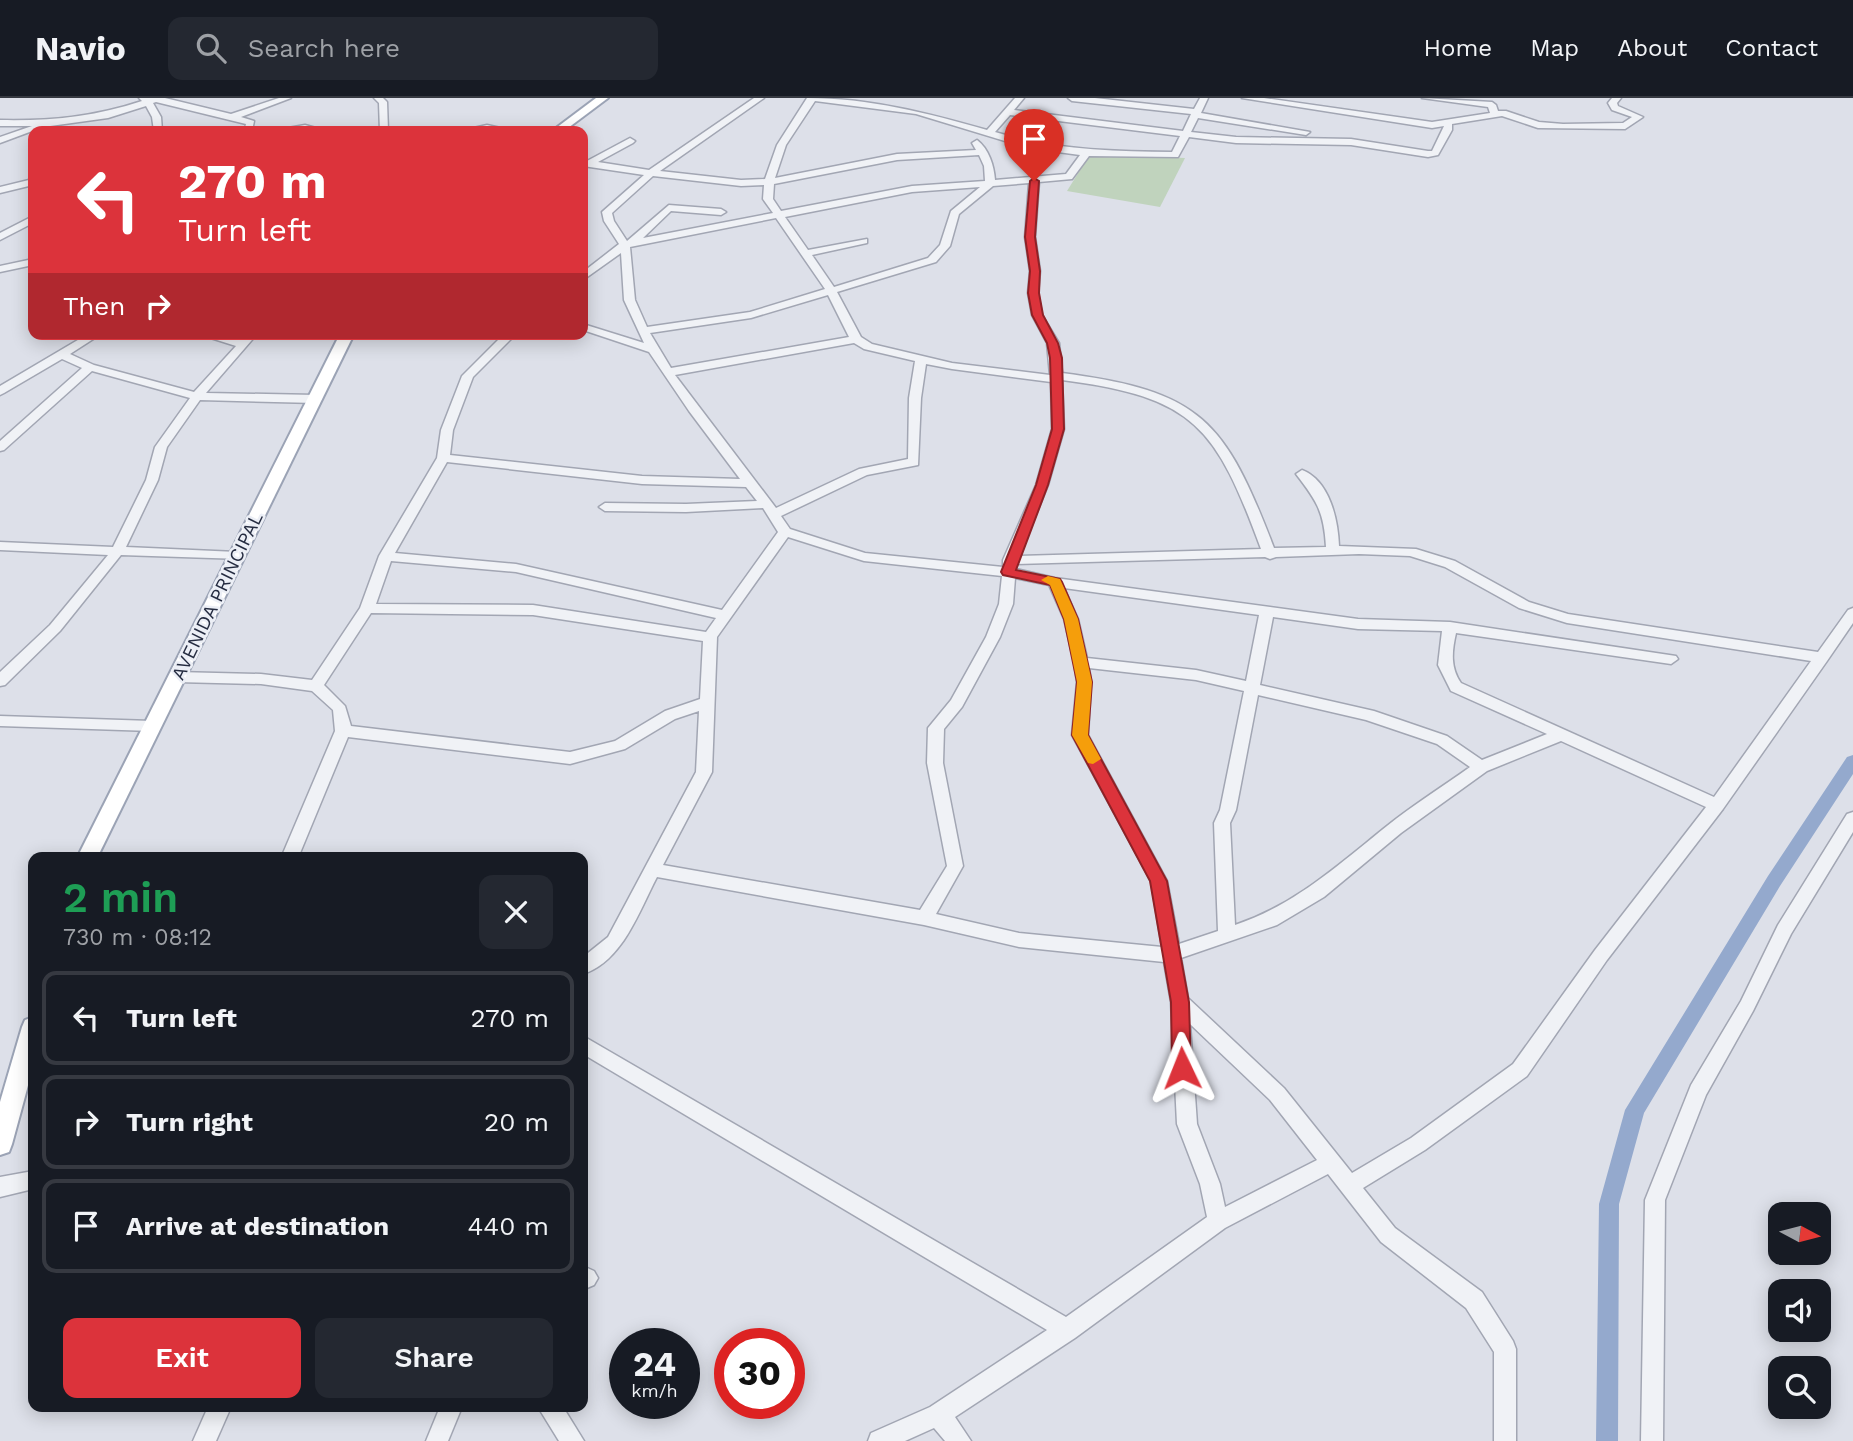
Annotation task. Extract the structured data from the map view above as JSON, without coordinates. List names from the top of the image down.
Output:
{
  "streets": {
    "main road": ["AVENIDA PRINCIPAL"]
  },
  "north": "right",
  "page": {
    "header": "Navio",
    "search": "Search here",
    "nav": [
      "Home",
      "Map",
      "About",
      "Contact"
    ],
    "turn": ["270 m", "Turn left"],
    "then": "Then",
    "heading": ["2 min", "730 m · 08:12"],
    "list": [
      {
        "name": "Turn left",
        "value": "270 m"
      },
      {
        "name": "Turn right",
        "value": "20 m"
      },
      {
        "name": "Arrive at destination",
        "value": "440 m"
      }
    ],
    "buttons": ["Exit", "Share"],
    "speed": "24 km/h",
    "limit": "30"
  }
}
